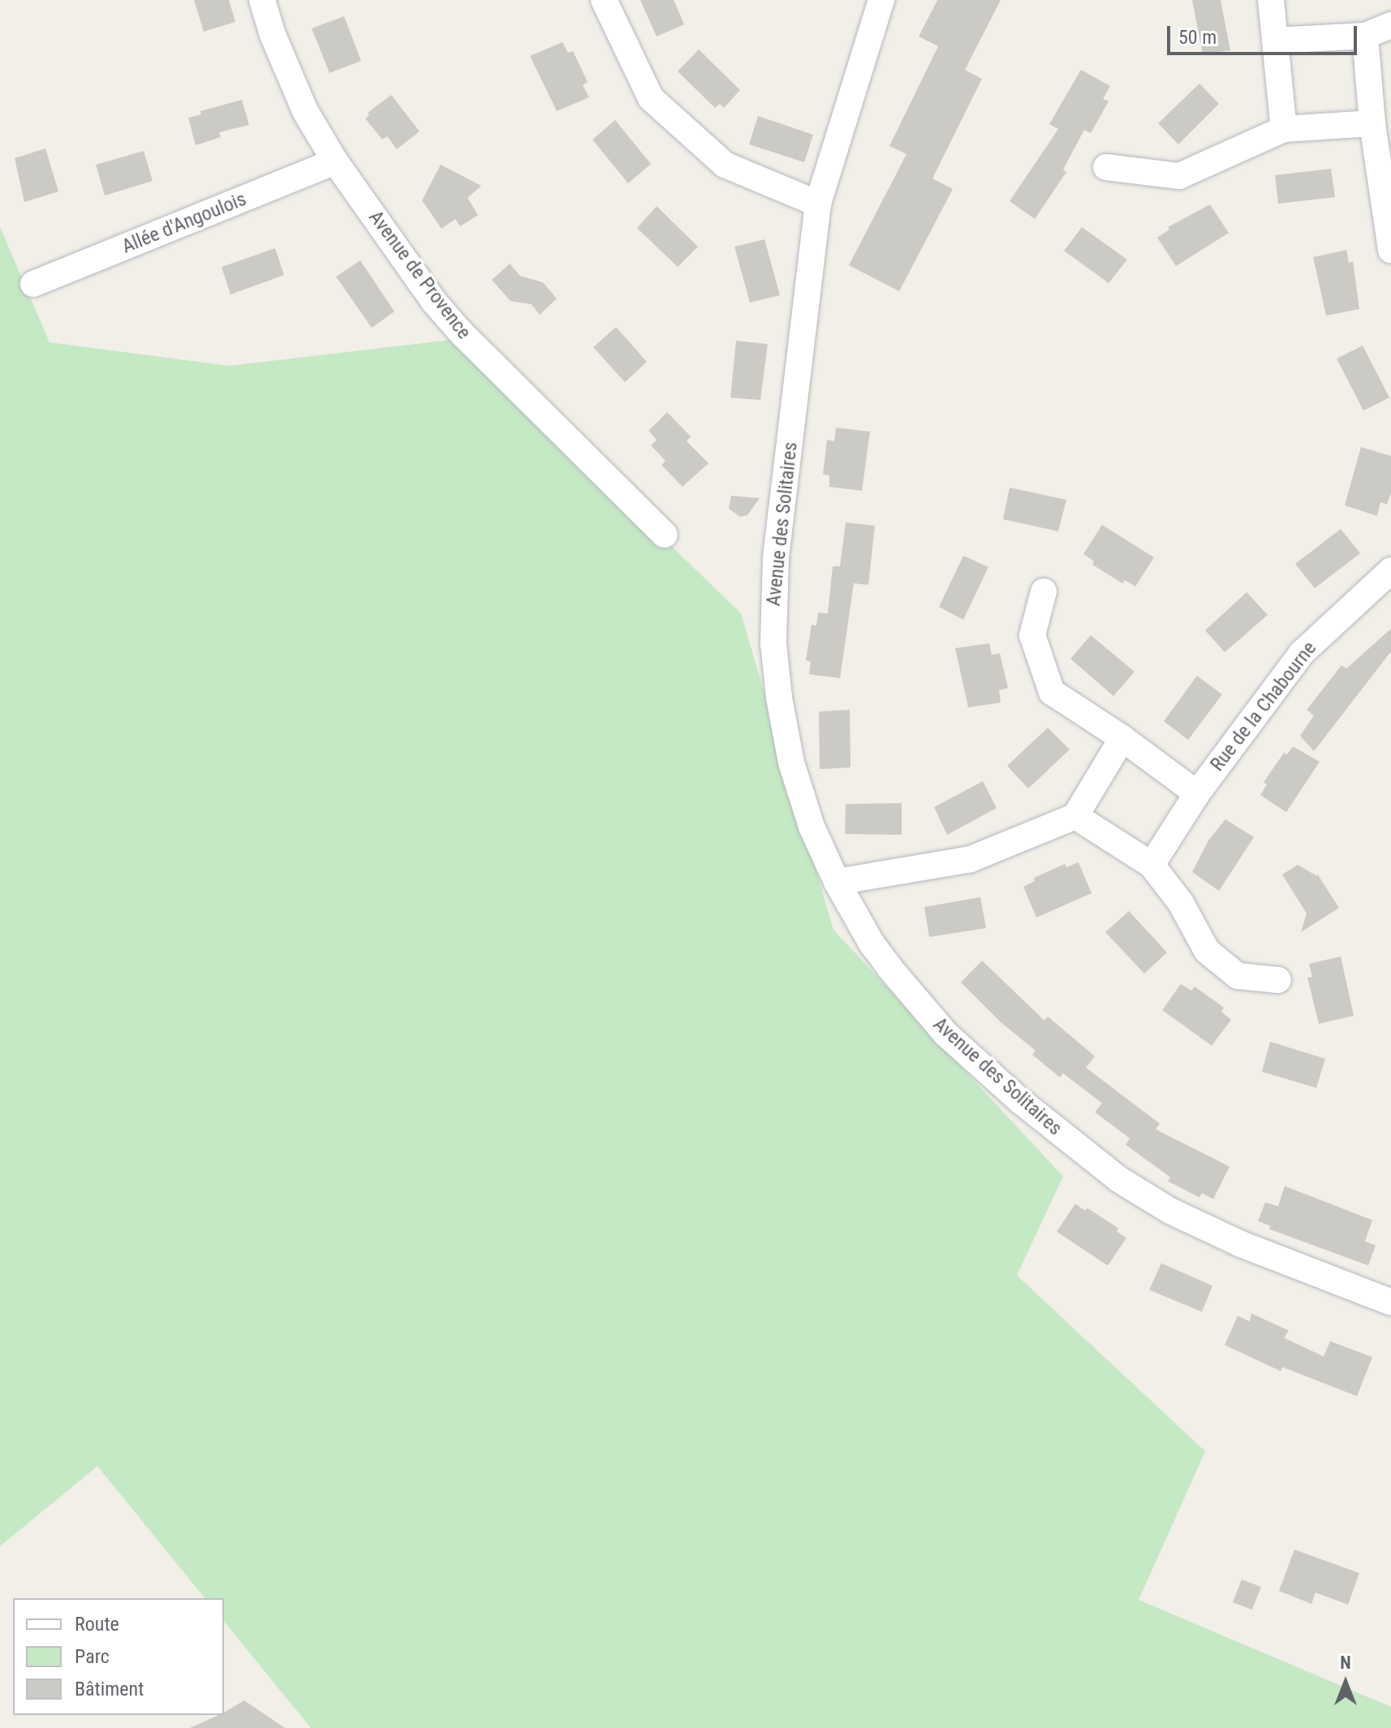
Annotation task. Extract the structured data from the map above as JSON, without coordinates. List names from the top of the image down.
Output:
{
  "streets": {
    "street": [
      "Allée d'Angoulois",
      "Avenue de Provence",
      "Avenue des Solitaires",
      "Rue de la Chabourne"
    ]
  },
  "crossings": [
    ["Allée d'Angoulois", "Avenue de Provence"]
  ],
  "legend": ["Route", "Parc", "Bâtiment"],
  "scale_bar": "50 m",
  "north": "top"
}
